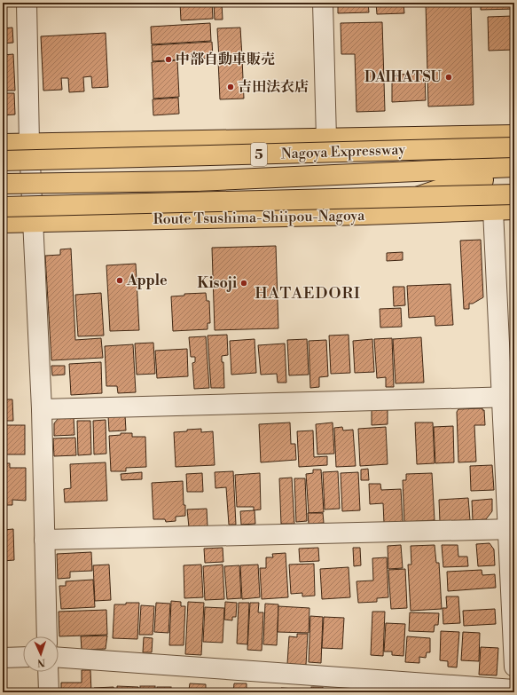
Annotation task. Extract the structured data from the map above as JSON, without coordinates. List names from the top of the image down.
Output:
{
  "streets": {
    "main road": ["Nagoya Expressway", "5", "Route Tsushima-Shiipou-Nagoya"]
  },
  "districts": ["HATAEDORI"],
  "places": [
    "中部自動車販売",
    "DAIHATSU",
    "吉田法衣店",
    "Apple",
    "Kisoji"
  ],
  "north": "bottom"
}
